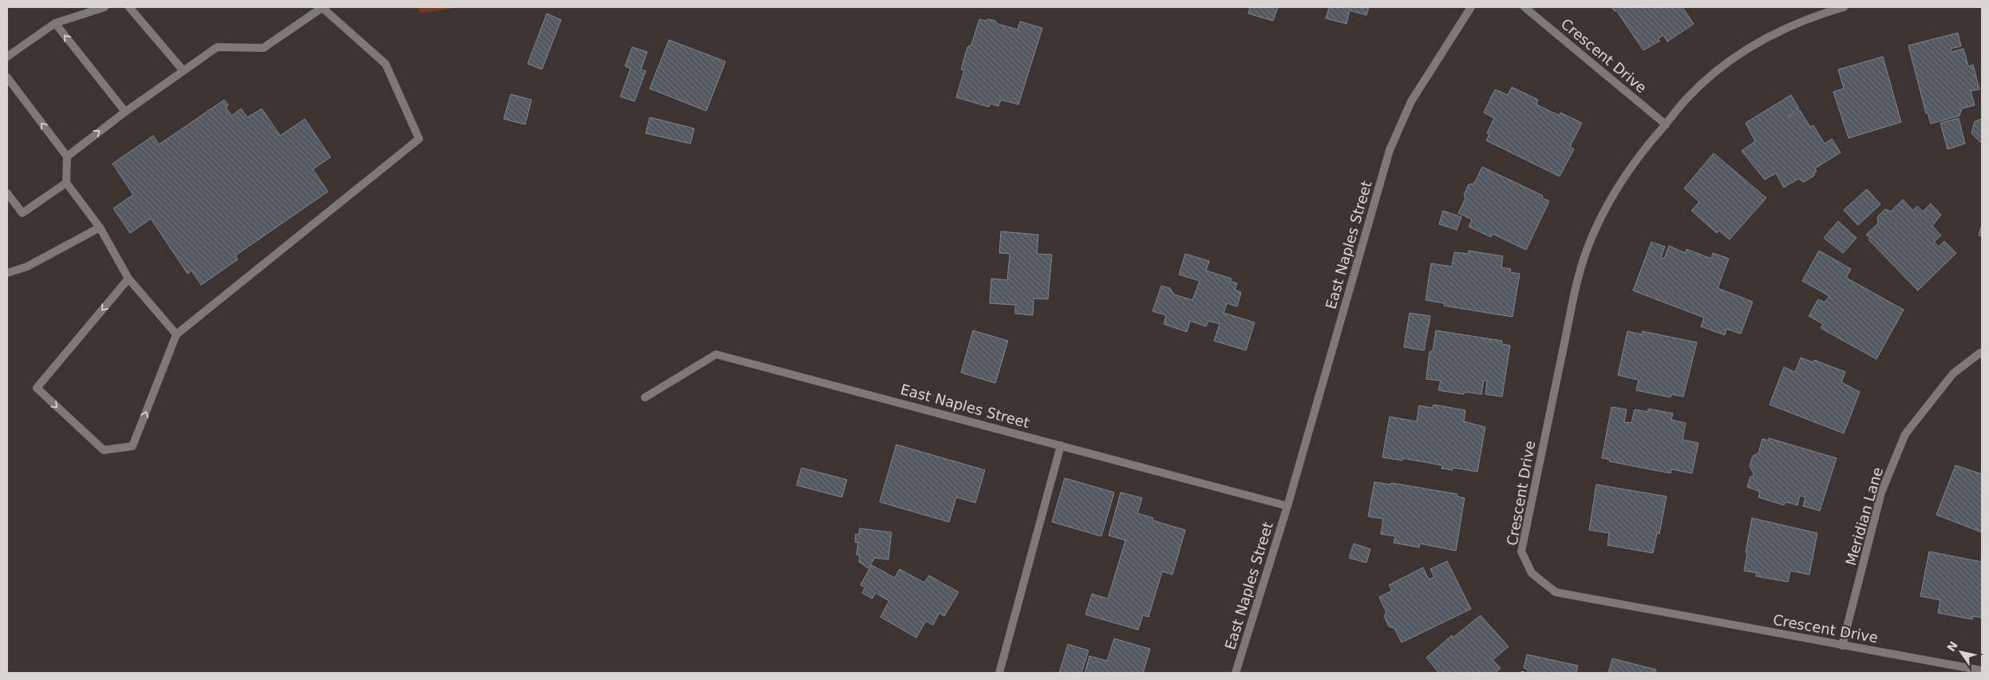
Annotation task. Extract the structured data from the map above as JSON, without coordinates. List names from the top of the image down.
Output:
{
  "streets": {
    "street": ["Crescent Drive", "East Naples Street", "Meridian Lane"]
  },
  "crossings": [
    ["Crescent Drive", "Meridian Lane"]
  ],
  "north": "top left"
}
